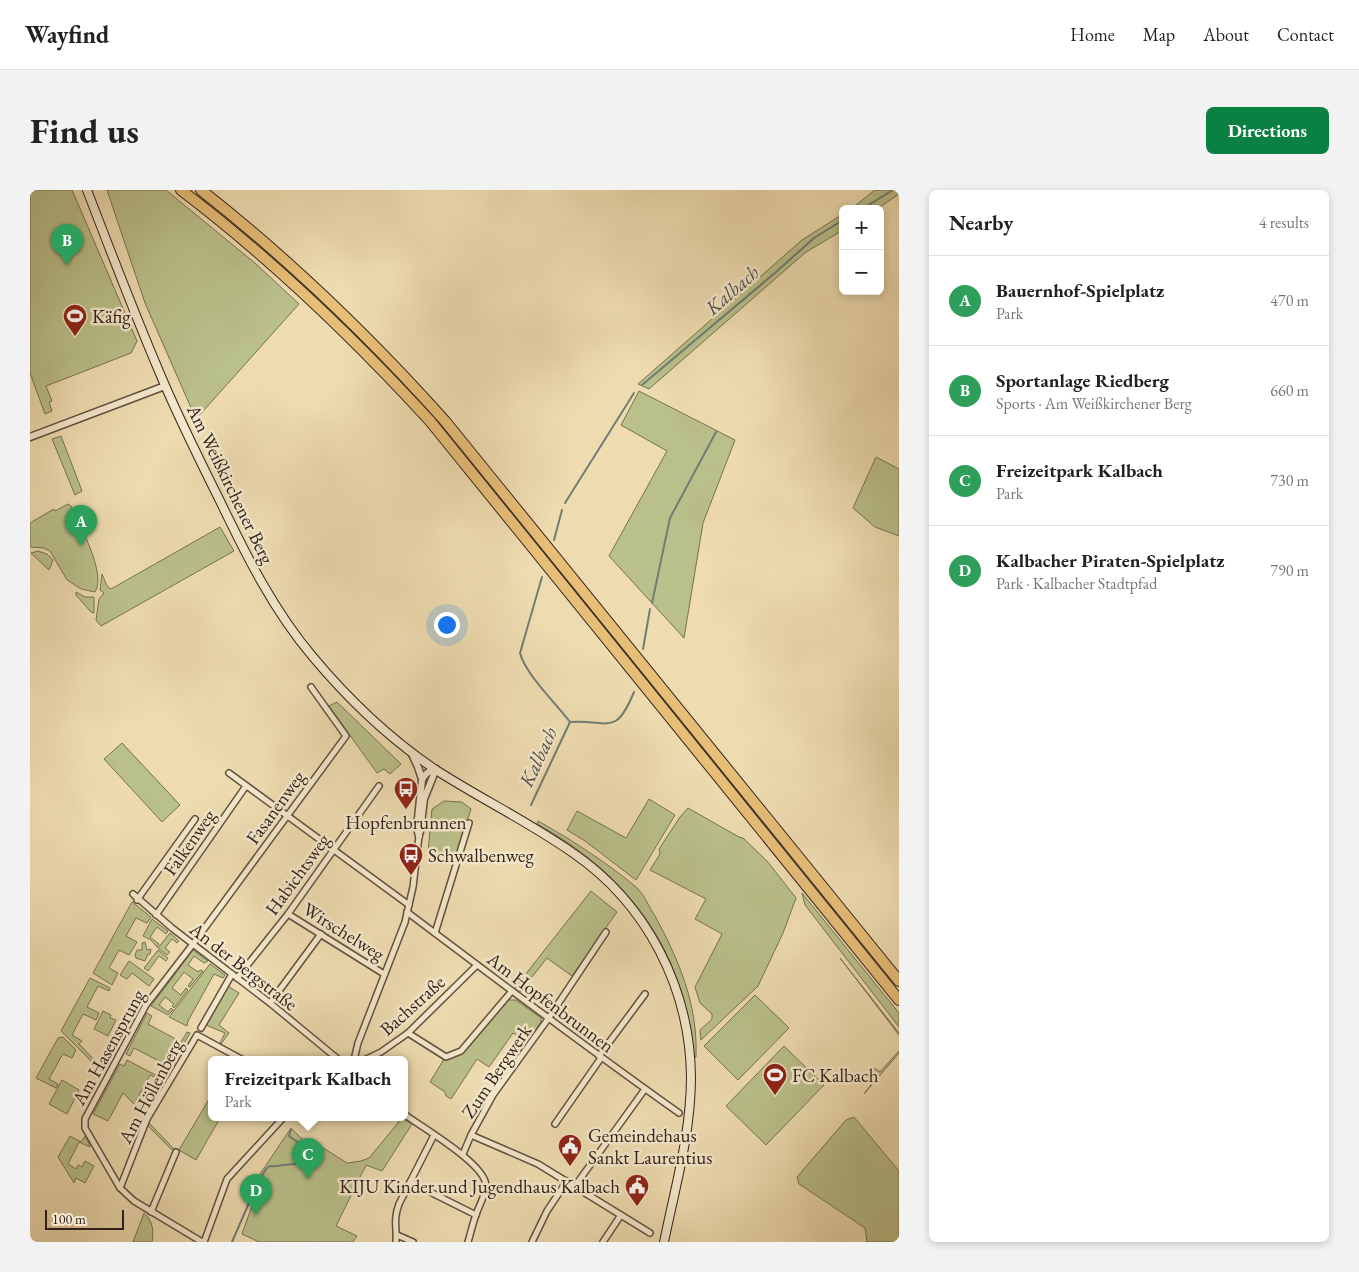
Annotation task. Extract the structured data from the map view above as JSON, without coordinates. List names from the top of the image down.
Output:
{
  "streets": {
    "main road": ["Am Weißkirchener Berg"],
    "street": [
      "Fasanenweg",
      "Falkenweg",
      "Habichtsweg",
      "Wirschelweg",
      "An der Bergstraße",
      "Am Hopfenbrunnen",
      "Bachstraße",
      "Am Hasensprung",
      "Zum Bergwerk",
      "Am Höllenberg"
    ]
  },
  "crossings": [
    ["Am Weißkirchener Berg", "Wirschelweg"],
    ["Am Weißkirchener Berg", "Am Hopfenbrunnen"],
    ["Fasanenweg", "An der Bergstraße"],
    ["Fasanenweg", "Am Hasensprung"],
    ["Falkenweg", "An der Bergstraße"],
    ["Habichtsweg", "Wirschelweg"],
    ["Habichtsweg", "An der Bergstraße"],
    ["Habichtsweg", "Am Höllenberg"],
    ["An der Bergstraße", "Am Hasensprung"],
    ["An der Bergstraße", "Am Höllenberg"],
    ["Am Hopfenbrunnen", "Bachstraße"],
    ["Am Hopfenbrunnen", "Zum Bergwerk"],
    ["Am Hasensprung", "Am Höllenberg"]
  ],
  "water": ["Kalbach"],
  "places": {
    "sports": ["Käfig", "FC Kalbach"],
    "bus stop": ["Hopfenbrunnen", "Schwalbenweg"],
    "public building": ["Gemeindehaus Sankt Laurentius", "KIJU Kinder und Jugendhaus Kalbach"]
  },
  "scale_bar": "100 m",
  "page": {
    "header": "Wayfind",
    "nav": [
      "Home",
      "Map",
      "About",
      "Contact"
    ],
    "buttons": "Directions",
    "title": "Find us",
    "heading": ["Nearby", "4 results"],
    "map_buttons": ["+", "−"],
    "pins": [
      "B",
      "A",
      "C",
      "D"
    ],
    "list": [
      {
        "mark": "A",
        "name": "Bauernhof-Spielplatz",
        "note": "Park",
        "value": "470 m"
      },
      {
        "mark": "B",
        "name": "Sportanlage Riedberg",
        "note": "Sports · Am Weißkirchener Berg",
        "value": "660 m"
      },
      {
        "mark": "C",
        "name": "Freizeitpark Kalbach",
        "note": "Park",
        "value": "730 m"
      },
      {
        "mark": "D",
        "name": "Kalbacher Piraten-Spielplatz",
        "note": "Park · Kalbacher Stadtpfad",
        "value": "790 m"
      }
    ],
    "popup": ["Freizeitpark Kalbach", "Park"],
    "scale": "100 m"
  }
}
